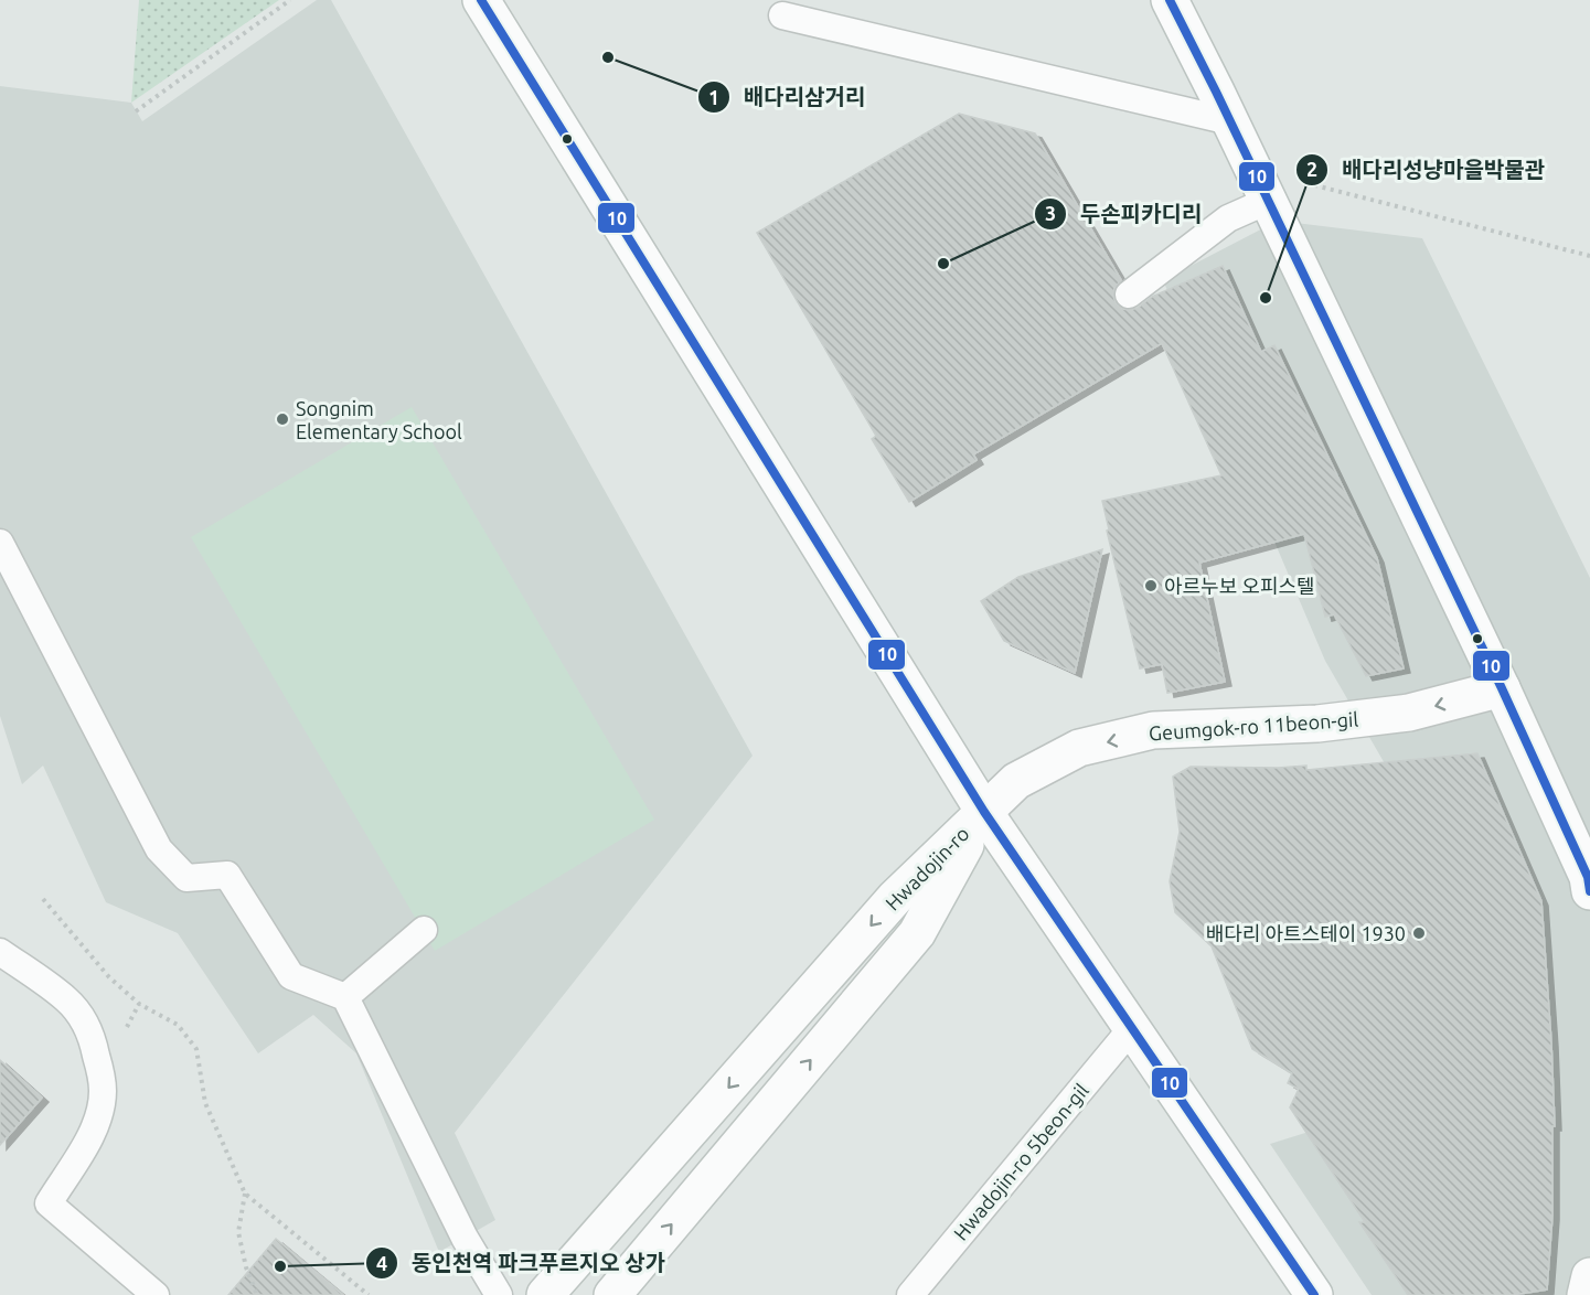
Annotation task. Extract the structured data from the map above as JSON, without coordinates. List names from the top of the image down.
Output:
{
  "streets": {
    "street": ["Geumgok-ro 11beon-gil", "Hwadojin-ro"],
    "lane": ["Hwadojin-ro 5beon-gil"]
  },
  "crossings": [
    ["Geumgok-ro 11beon-gil", "Hwadojin-ro"]
  ],
  "one_way": ["Geumgok-ro 11beon-gil"],
  "places": [
    "배다리삼거리",
    "두손피카디리",
    "배다리성냥마을박물관",
    "Songnim Elementary School",
    "아르누보 오피스텔",
    "배다리 아트스테이 1930",
    "동인천역 파크푸르지오 상가"
  ],
  "lines": ["transit line 10"]
}
